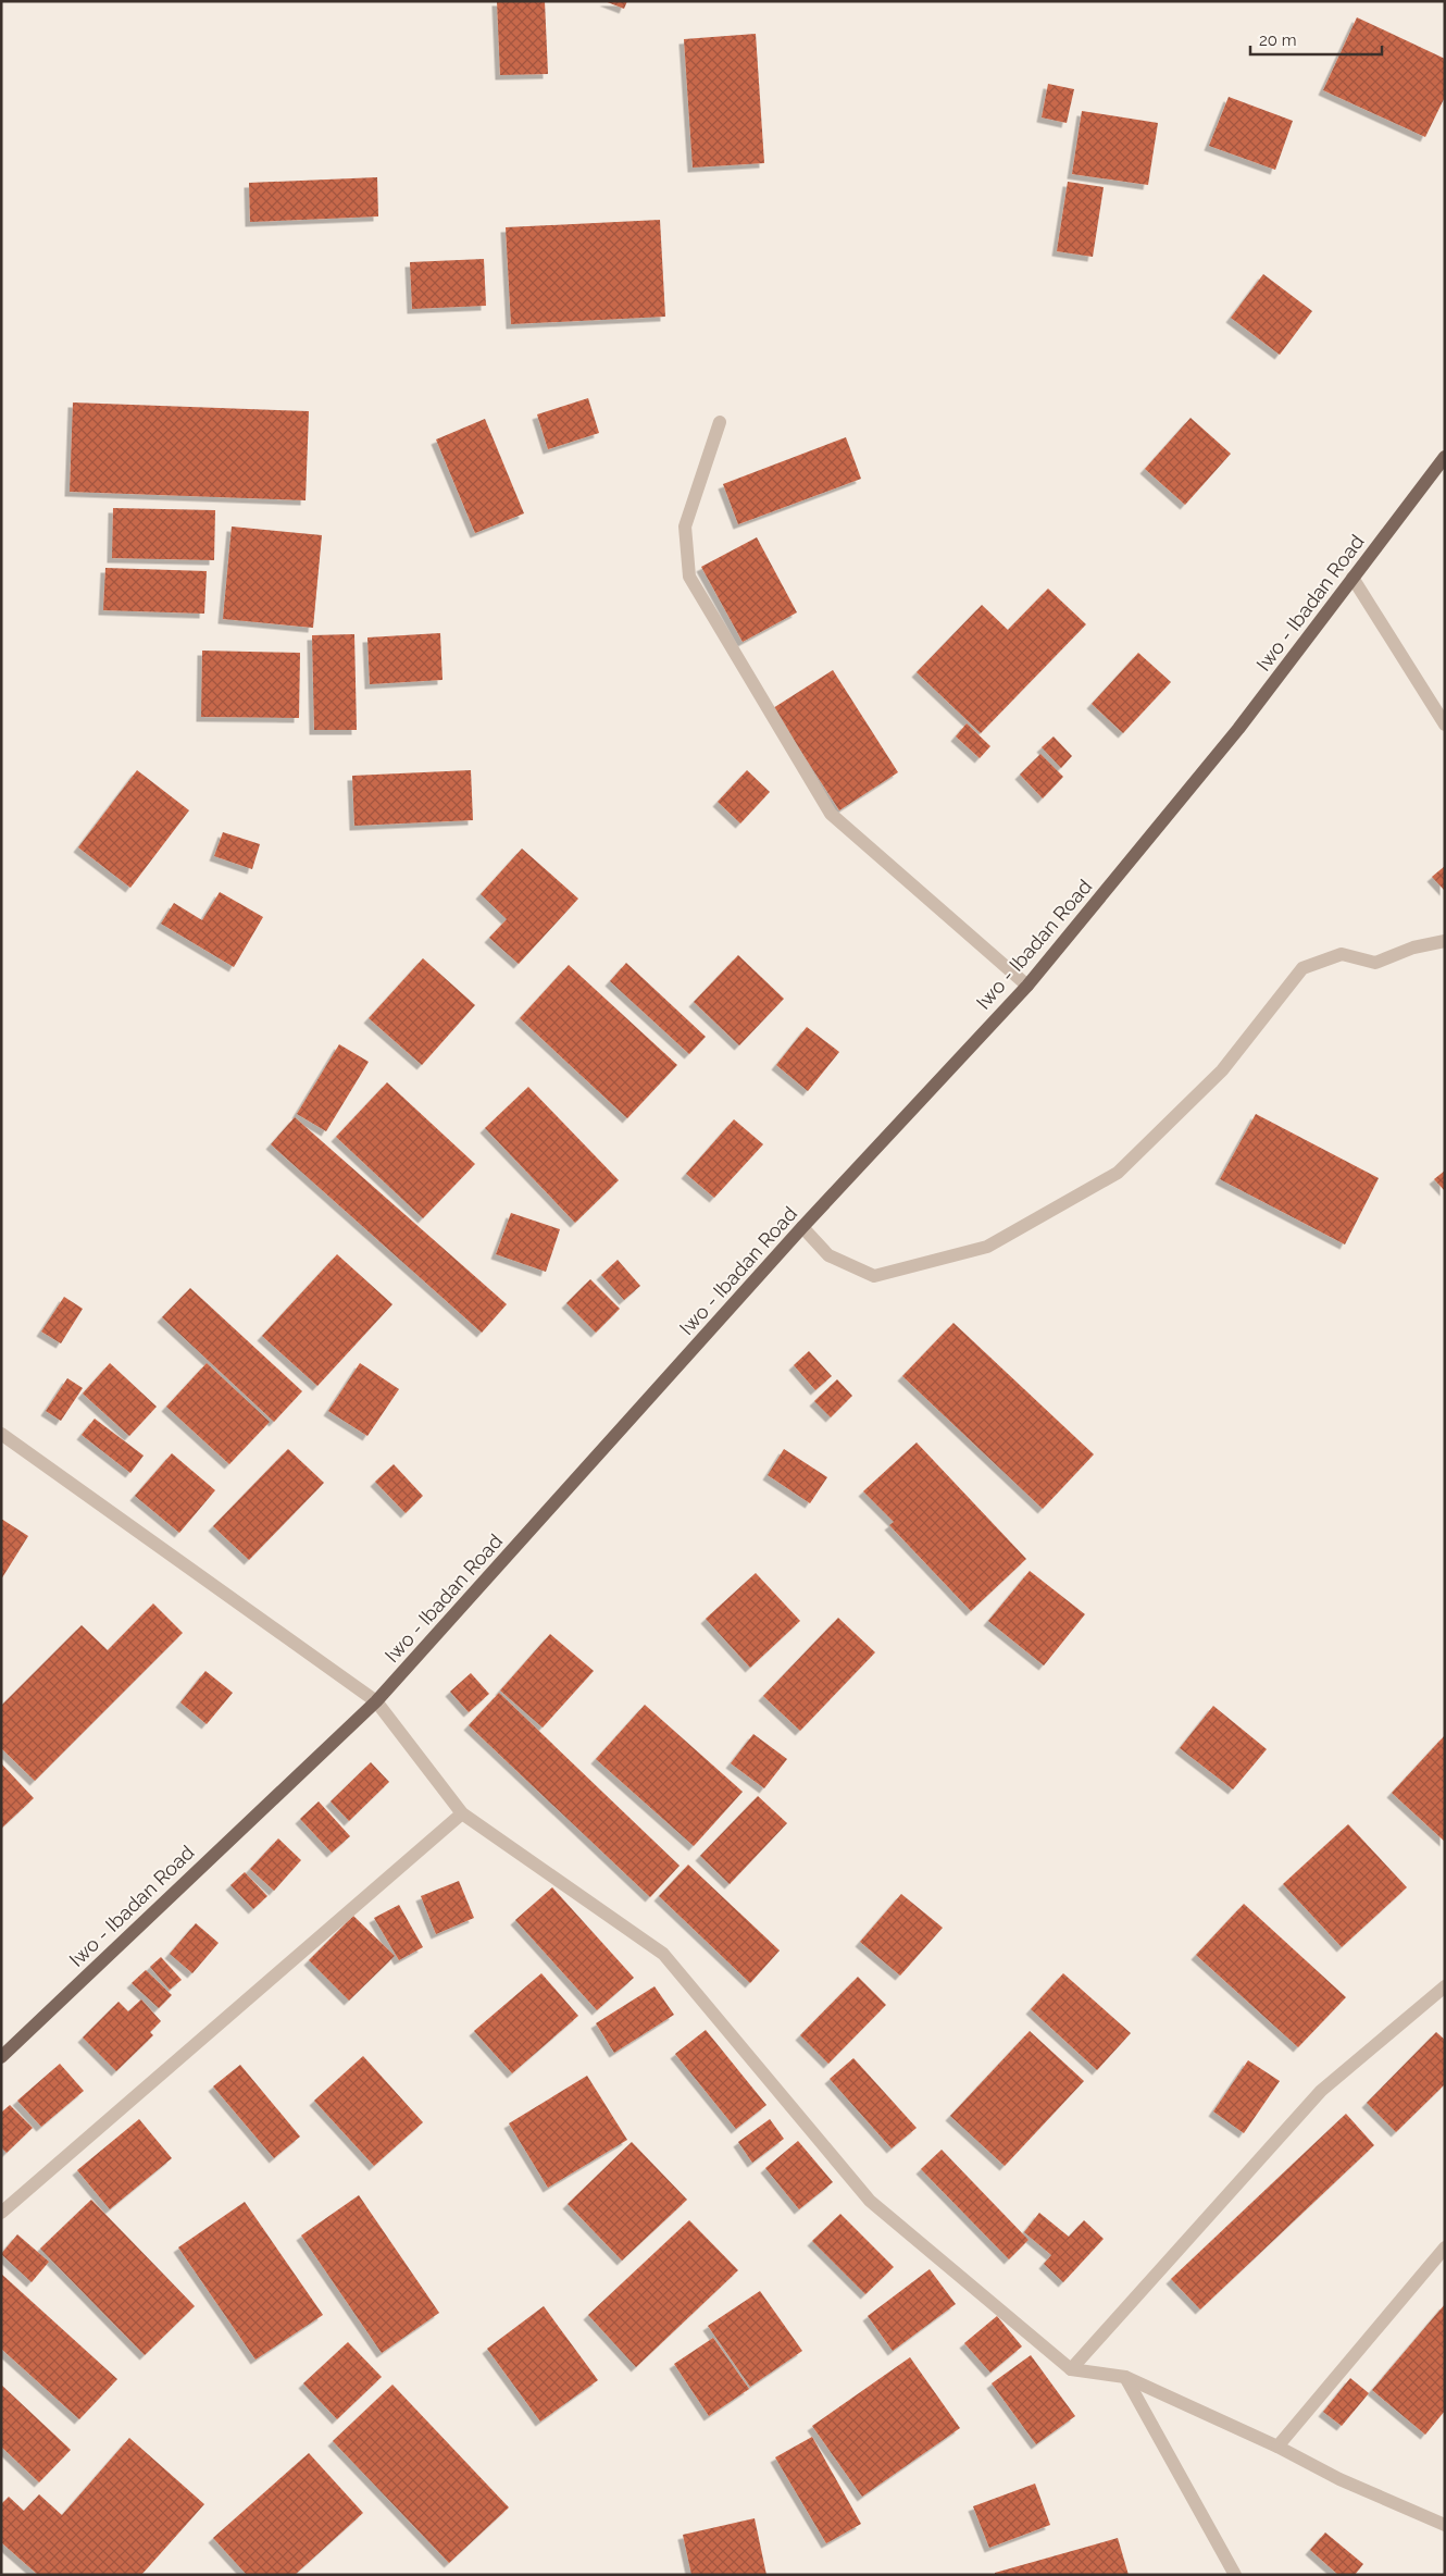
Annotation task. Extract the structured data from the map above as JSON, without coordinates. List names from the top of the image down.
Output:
{
  "streets": {
    "main road": ["Iwo - Ibadan Road"]
  },
  "scale_bar": "20 m"
}
